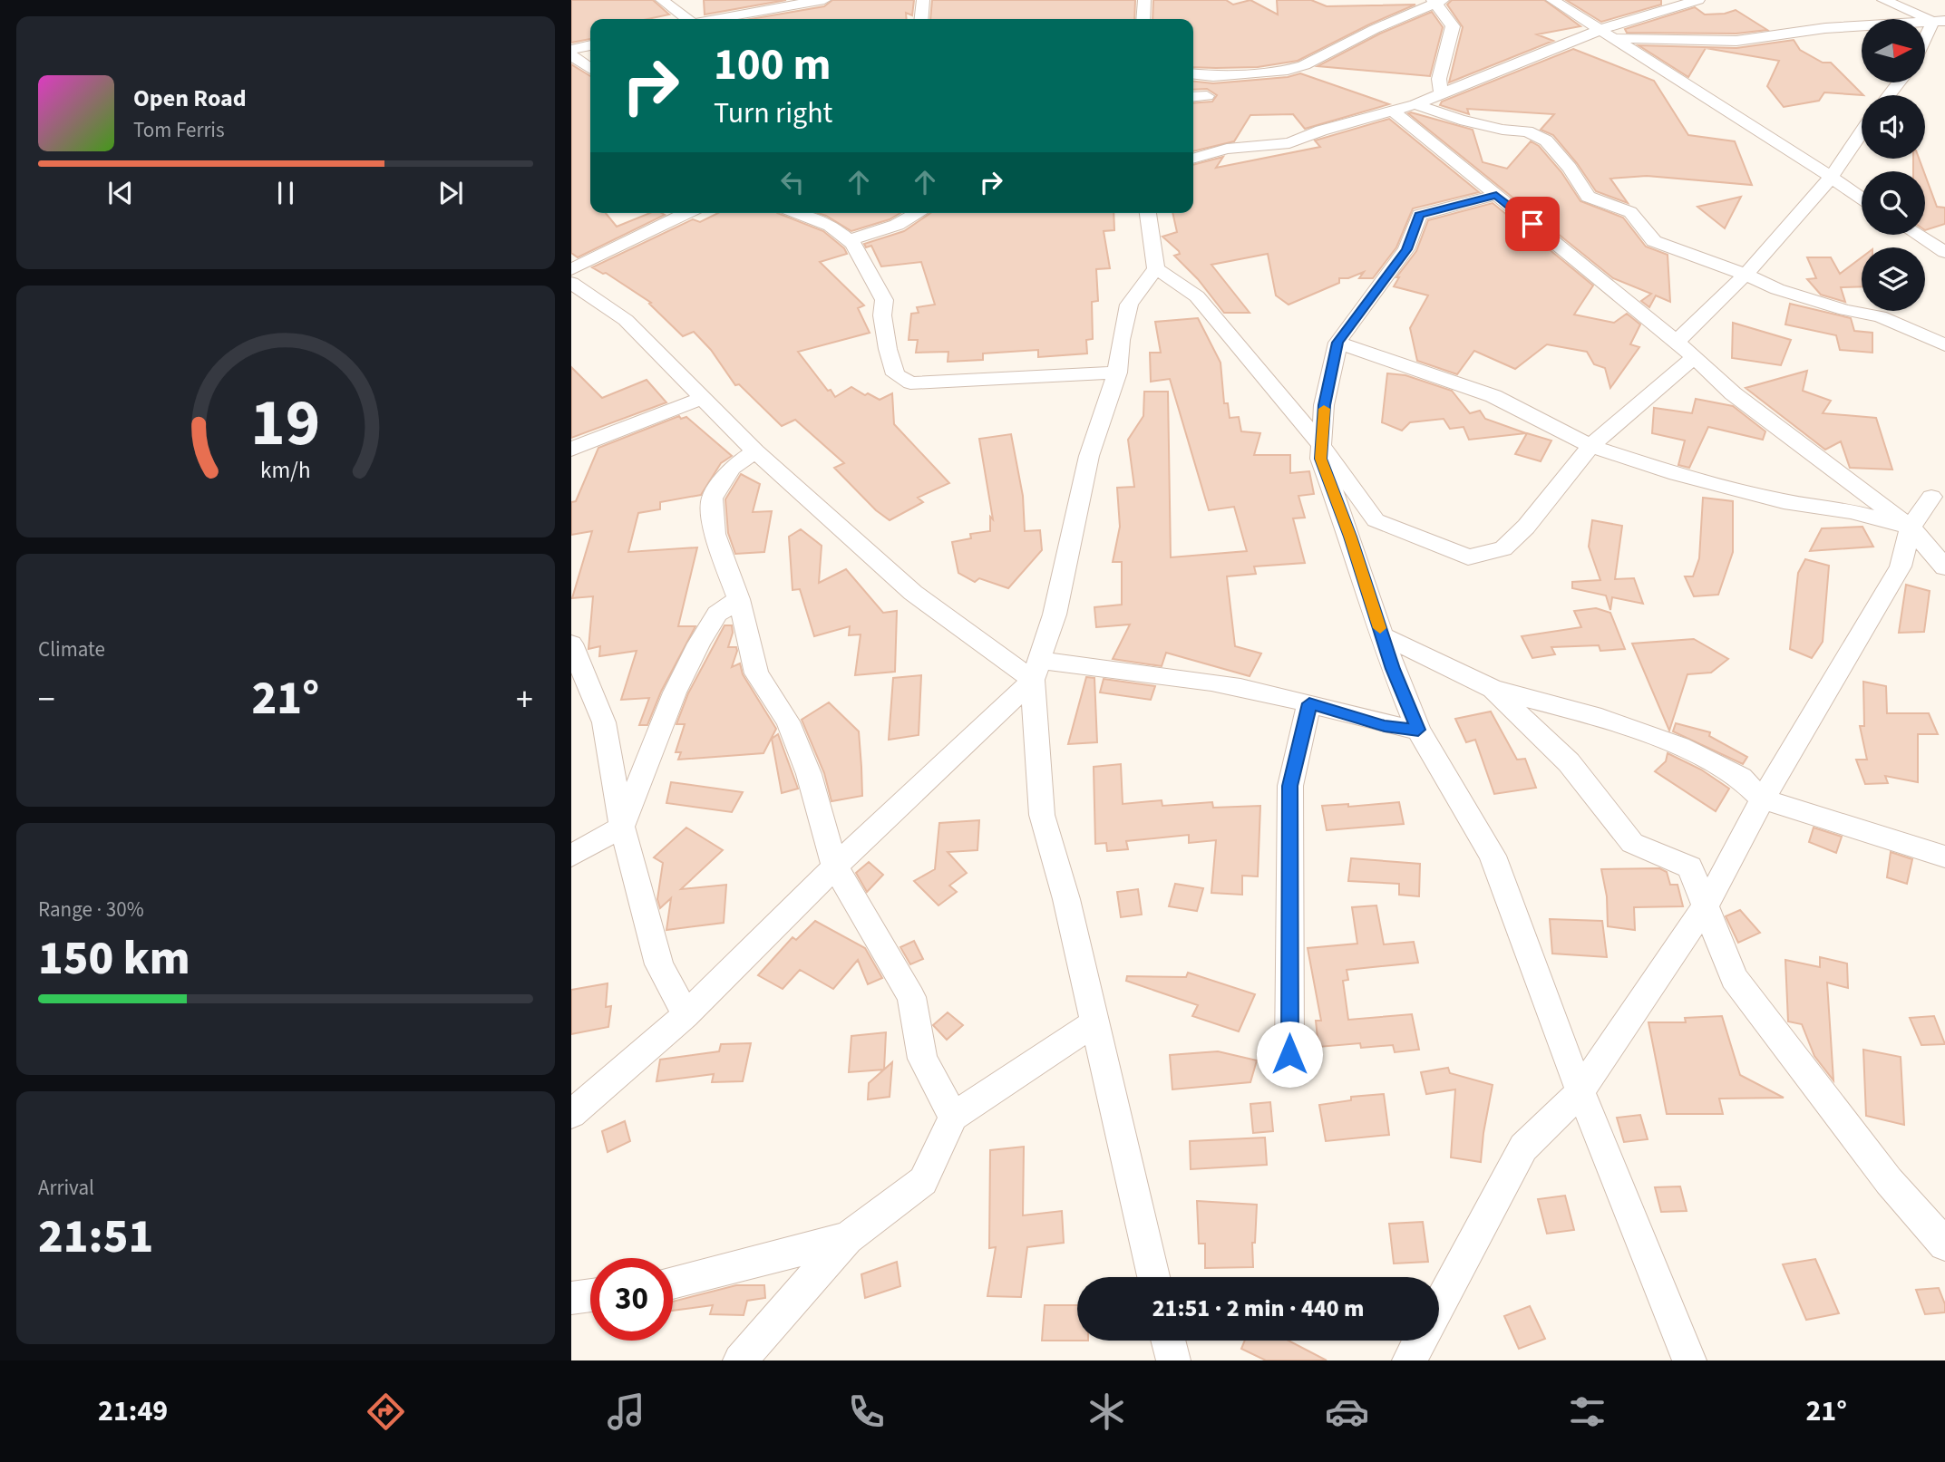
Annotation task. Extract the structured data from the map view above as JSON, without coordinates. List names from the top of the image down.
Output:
{
  "north": "right",
  "page": {
    "turn": ["100 m", "Turn right"],
    "song": ["Open Road", "Tom Ferris"],
    "tile": [
      "Climate",
      ["Range · 30%", "150 km"],
      ["Arrival", "21:51"]
    ],
    "heat": ["−", "21°", "+"],
    "limit": "30",
    "trip": "21:51 · 2 min · 440 m",
    "tabs": ["21:49", "21°"],
    "gauge": ["19", "km/h"]
  }
}
